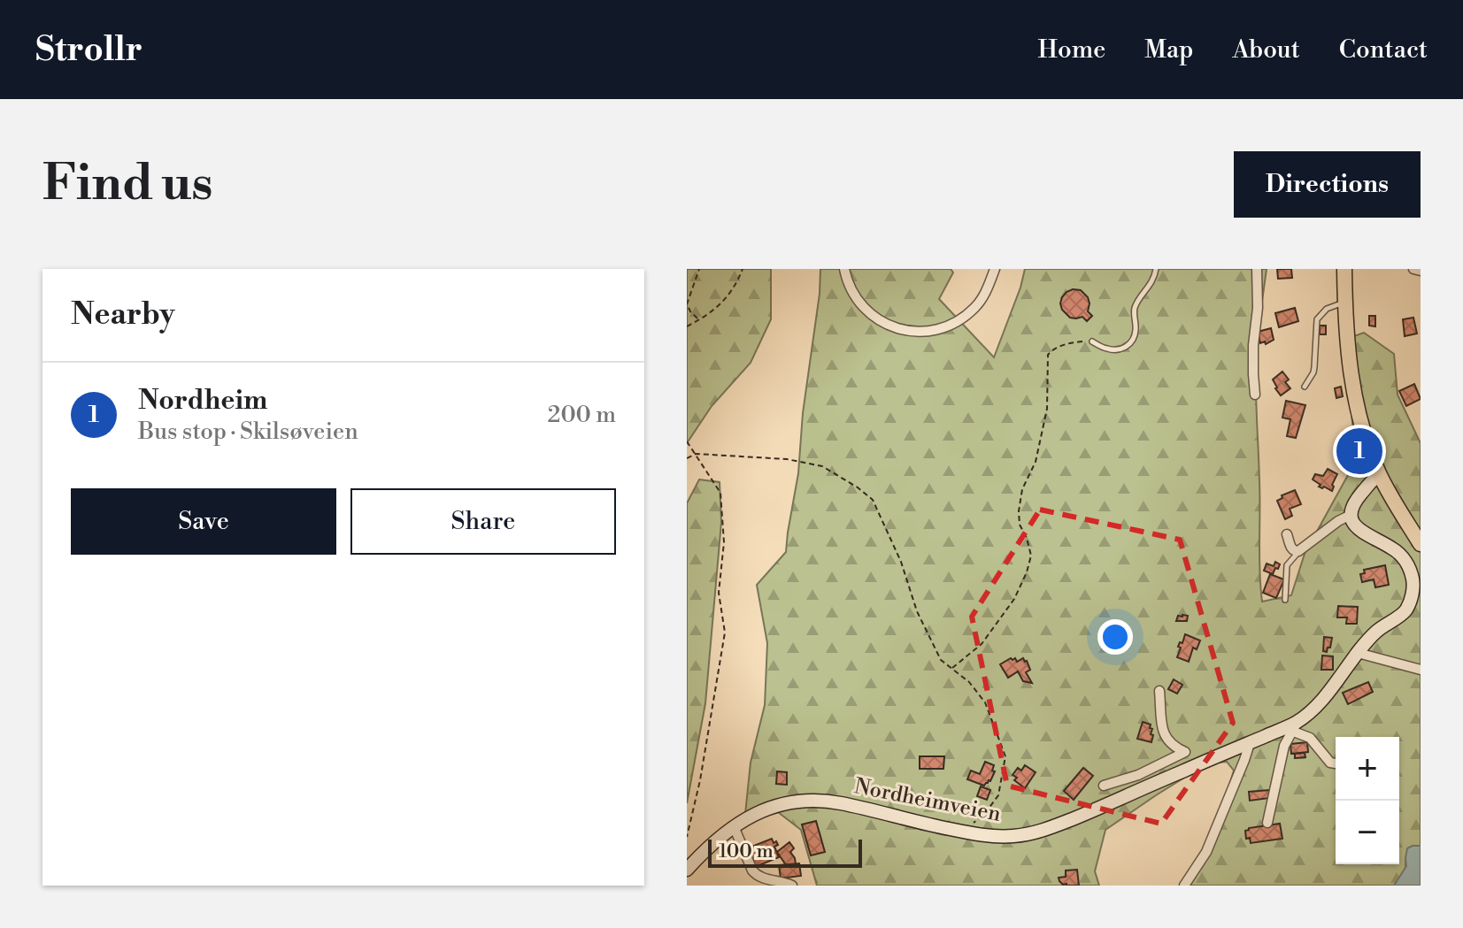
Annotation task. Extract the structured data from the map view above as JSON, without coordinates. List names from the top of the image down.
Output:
{
  "streets": {
    "main road": ["Nordheimveien"]
  },
  "scale_bar": "100 m",
  "page": {
    "header": "Strollr",
    "nav": [
      "Home",
      "Map",
      "About",
      "Contact"
    ],
    "buttons": [
      "Directions",
      ["Save", "Share"]
    ],
    "title": "Find us",
    "heading": "Nearby",
    "list": [
      {
        "mark": "1",
        "name": "Nordheim",
        "note": "Bus stop · Skilsøveien",
        "value": "200 m"
      }
    ],
    "pins": "1",
    "map_buttons": ["+", "−"],
    "scale": "100 m"
  }
}
